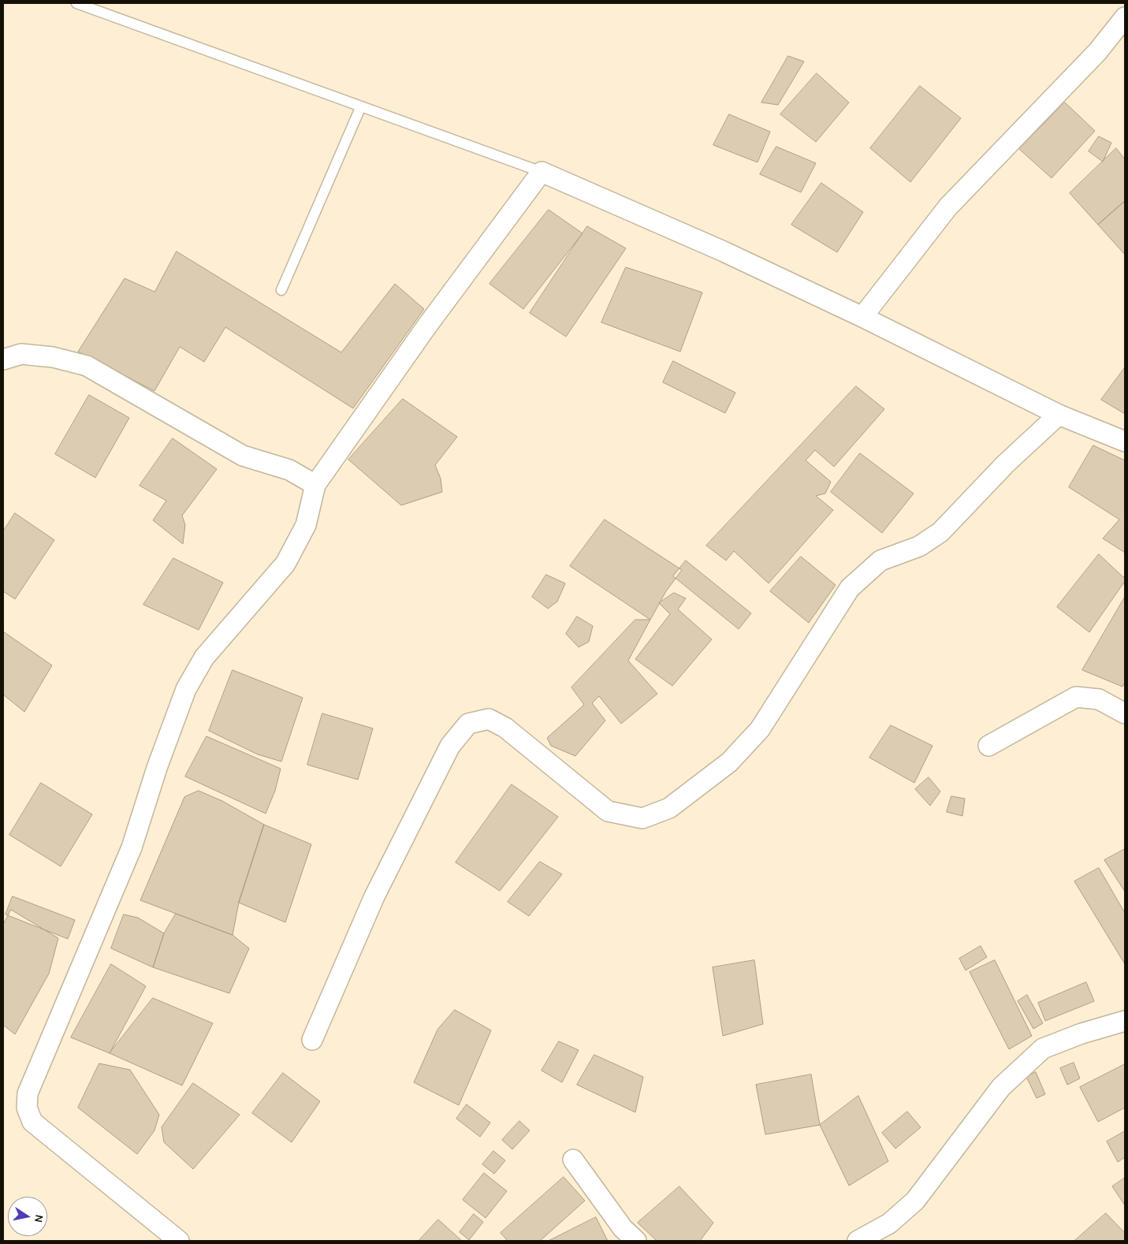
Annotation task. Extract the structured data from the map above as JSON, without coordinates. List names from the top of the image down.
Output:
{
  "north": "right"
}
